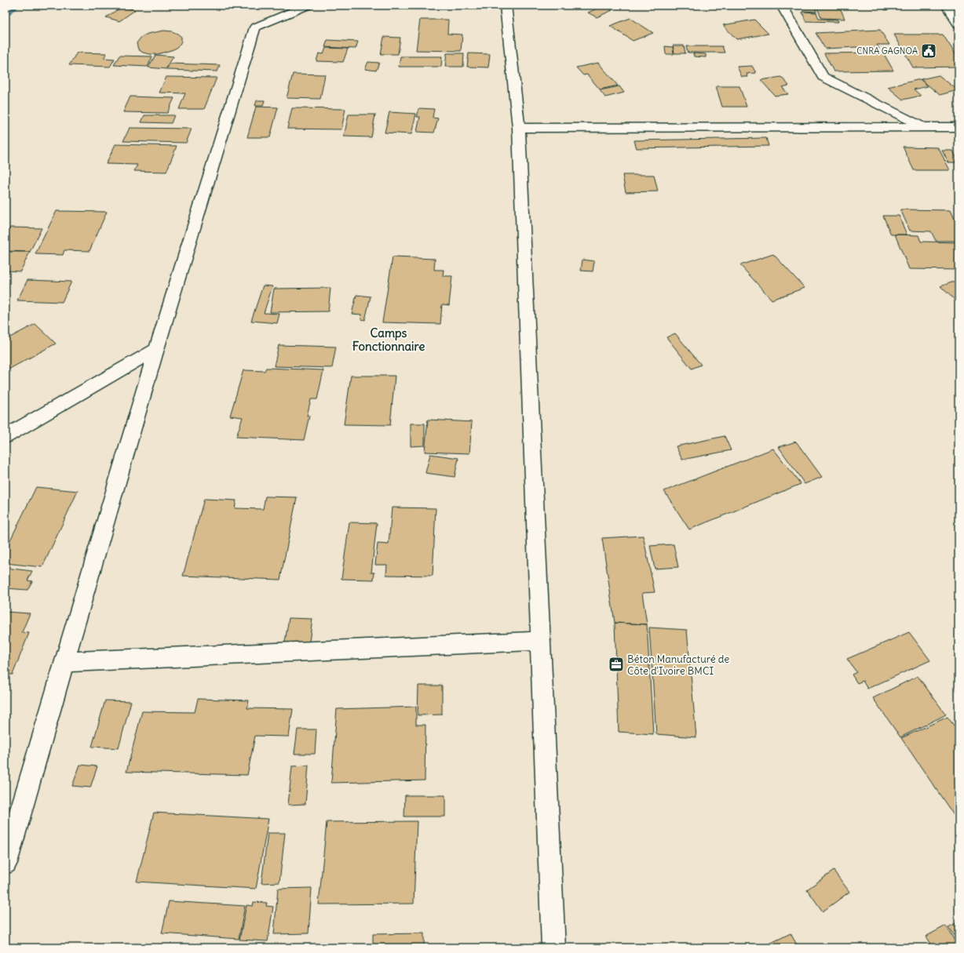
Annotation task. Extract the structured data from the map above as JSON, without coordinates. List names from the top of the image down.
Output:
{
  "districts": ["Camps Fonctionnaire"],
  "places": {
    "public building": ["CNRA GAGNOA"],
    "office": ["Béton Manufacturé de Côte d'Ivoire BMCI"]
  }
}
